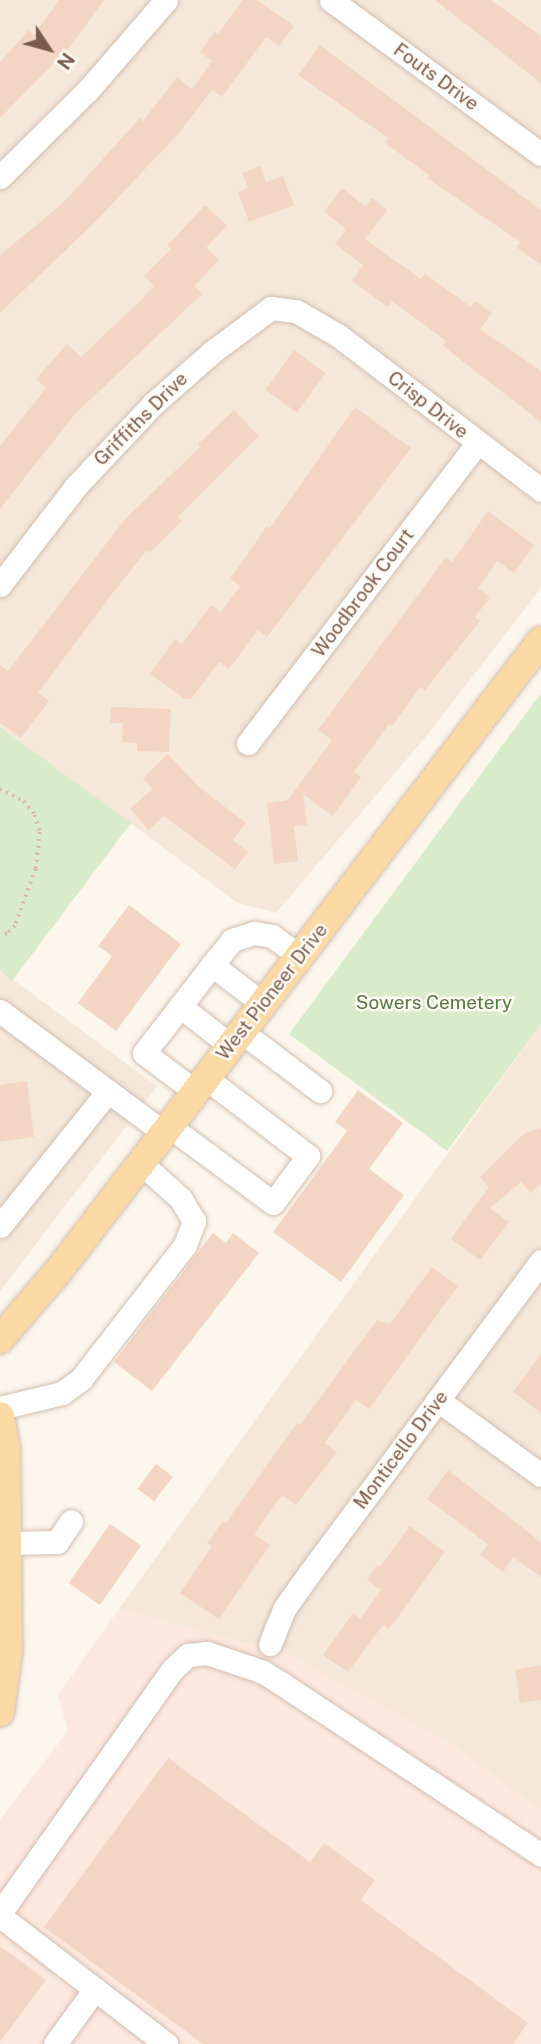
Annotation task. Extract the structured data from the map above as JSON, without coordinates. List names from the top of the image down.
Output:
{
  "streets": {
    "main road": ["West Pioneer Drive"],
    "street": [
      "Fouts Drive",
      "Crisp Drive",
      "Griffiths Drive",
      "Woodbrook Court",
      "Monticello Drive"
    ]
  },
  "crossings": [
    ["Crisp Drive", "Griffiths Drive"],
    ["Crisp Drive", "Woodbrook Court"]
  ],
  "parks": ["Sowers Cemetery"],
  "north": "bottom right"
}
